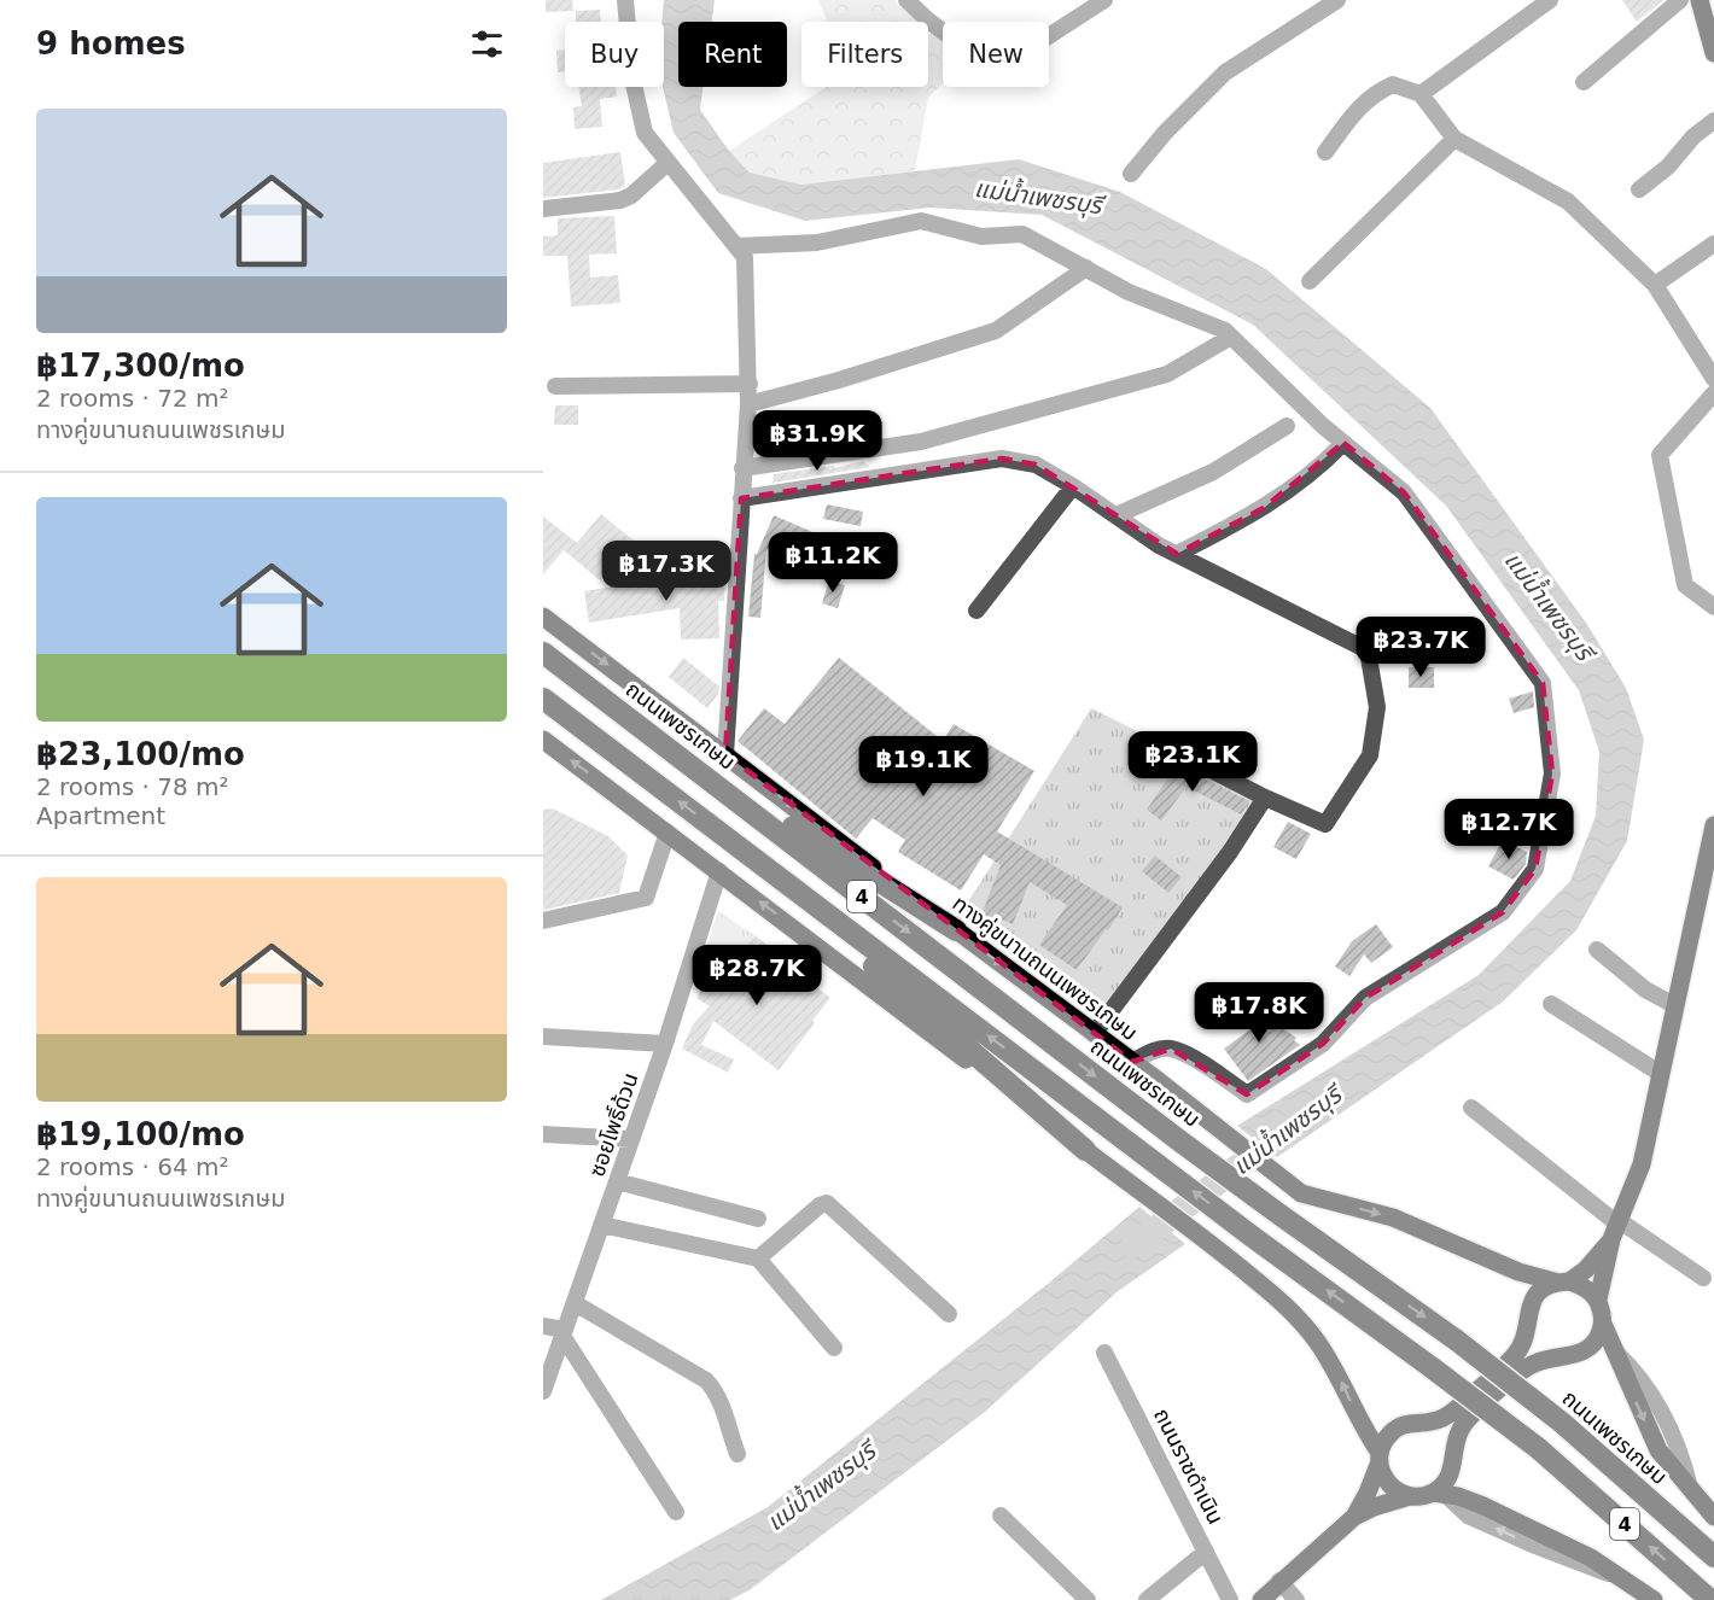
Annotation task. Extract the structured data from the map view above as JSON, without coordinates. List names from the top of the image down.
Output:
{
  "streets": {
    "highway": ["ถนนเพชรเกษม", "4"],
    "main road": ["ทางคู่ขนานถนนเพชรเกษม"],
    "street": ["ซอยโพธิ์ด้วน", "ถนนราชดำเนิน"]
  },
  "water": ["แม่น้ำเพชรบุรี"],
  "page": {
    "heading": "9 homes",
    "chip": [
      "Buy",
      "Rent",
      "Filters",
      "New"
    ],
    "list": [
      {
        "name": "฿17,300/mo",
        "note": "2 rooms · 72 m² · ทางคู่ขนานถนนเพชรเกษม"
      },
      {
        "name": "฿23,100/mo",
        "note": "2 rooms · 78 m² · Apartment"
      },
      {
        "name": "฿19,100/mo",
        "note": "2 rooms · 64 m² · ทางคู่ขนานถนนเพชรเกษม"
      }
    ],
    "price": [
      "฿31.9K",
      "฿11.2K",
      "฿17.3K",
      "฿23.7K",
      "฿23.1K",
      "฿19.1K",
      "฿12.7K",
      "฿28.7K",
      "฿17.8K"
    ]
  }
}
